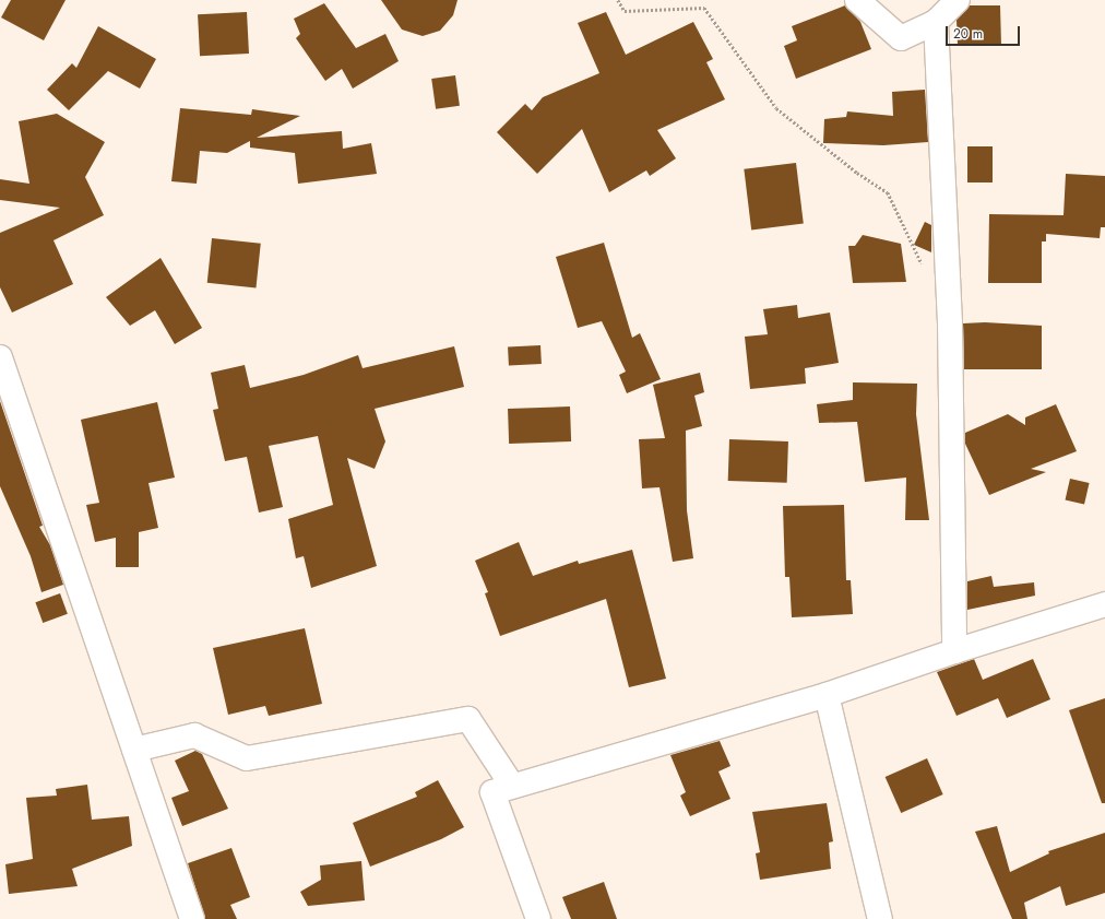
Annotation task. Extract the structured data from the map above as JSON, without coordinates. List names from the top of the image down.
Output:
{
  "scale_bar": "20 m"
}
